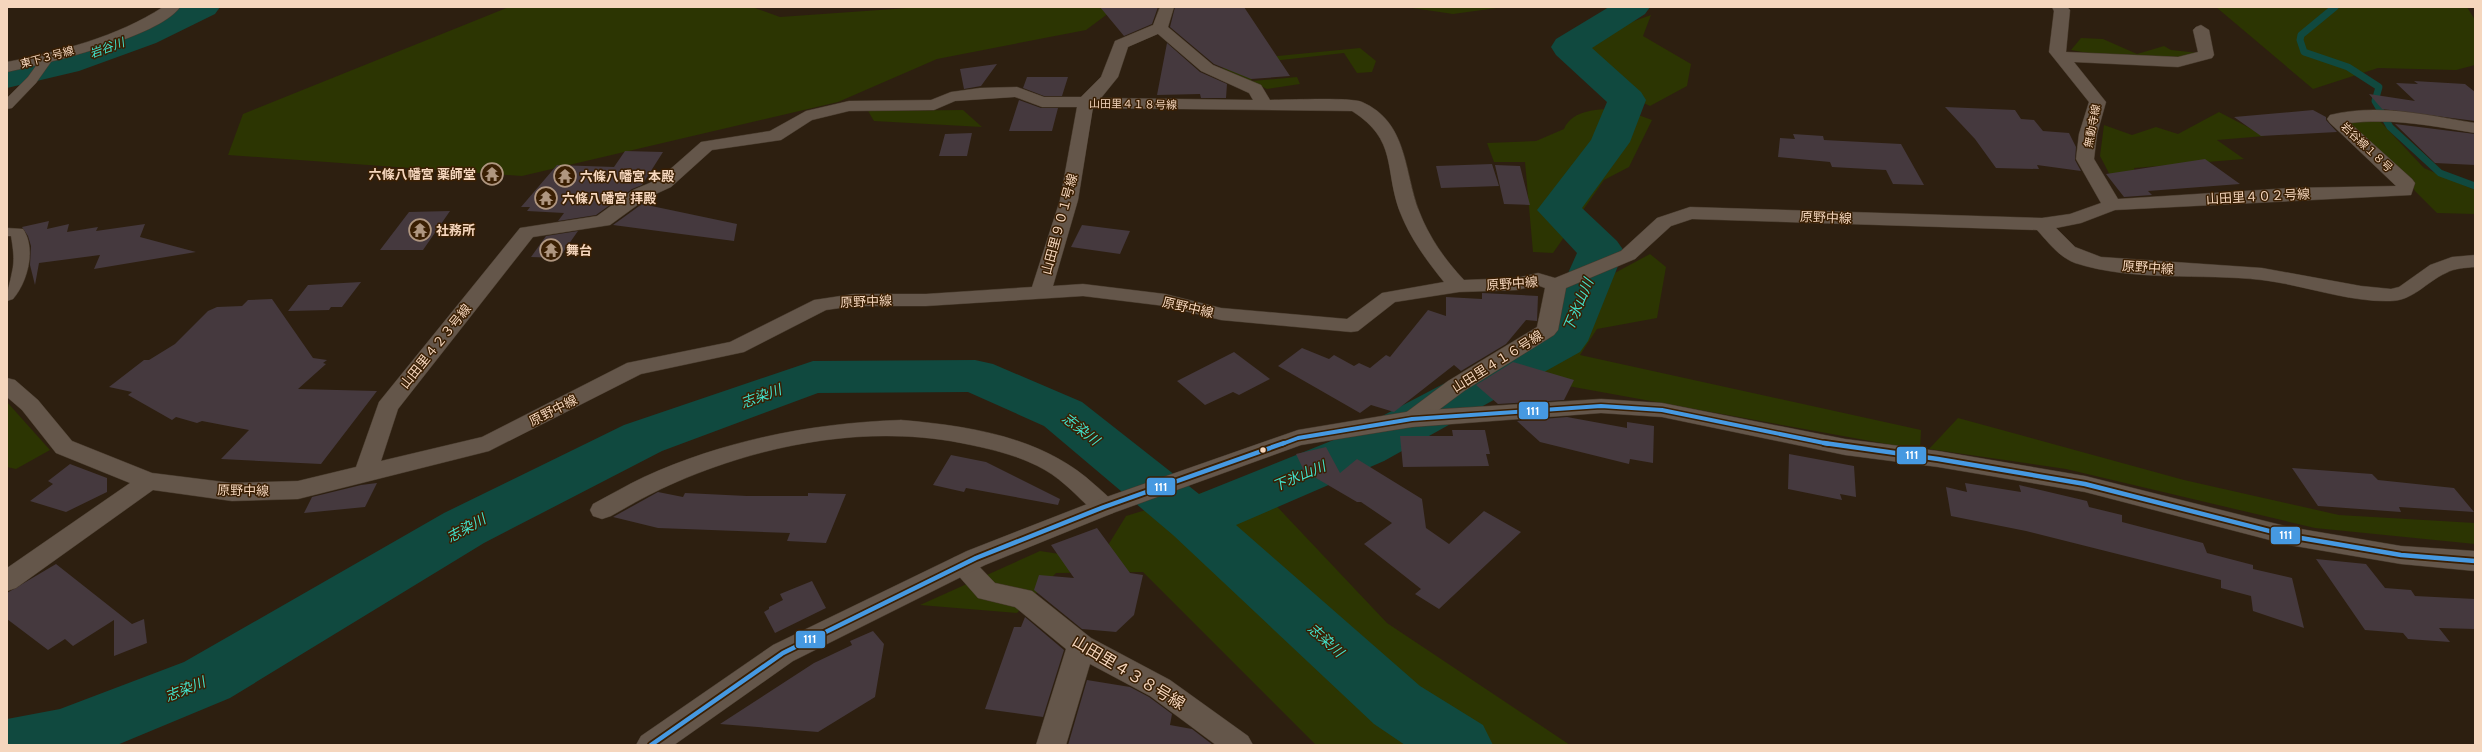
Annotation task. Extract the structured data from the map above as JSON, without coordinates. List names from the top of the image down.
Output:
{
  "streets": {
    "street": [
      "東下３号線",
      "山田里４１８号線",
      "無動寺線",
      "岩谷線１８号",
      "山田里４０２号線",
      "原野中線",
      "山田里９０１号線",
      "山田里４２３号線",
      "山田里４１６号線",
      "山田里４３８号線"
    ]
  },
  "crossings": [
    ["山田里４１８号線", "原野中線"],
    ["山田里４１８号線", "山田里９０１号線"],
    ["山田里４１８号線", "山田里４２３号線"],
    ["無動寺線", "山田里４０２号線"],
    ["岩谷線１８号", "山田里４０２号線"],
    ["原野中線", "山田里９０１号線"],
    ["原野中線", "山田里４２３号線"],
    ["原野中線", "山田里４１６号線"]
  ],
  "water": ["岩谷川", "下氷山川", "志染川"],
  "places": {
    "temple": [
      "六條八幡宮 薬師堂",
      "六條八幡宮 本殿",
      "六條八幡宮 拝殿",
      "社務所",
      "舞台"
    ]
  },
  "lines": ["transit line 111"]
}
